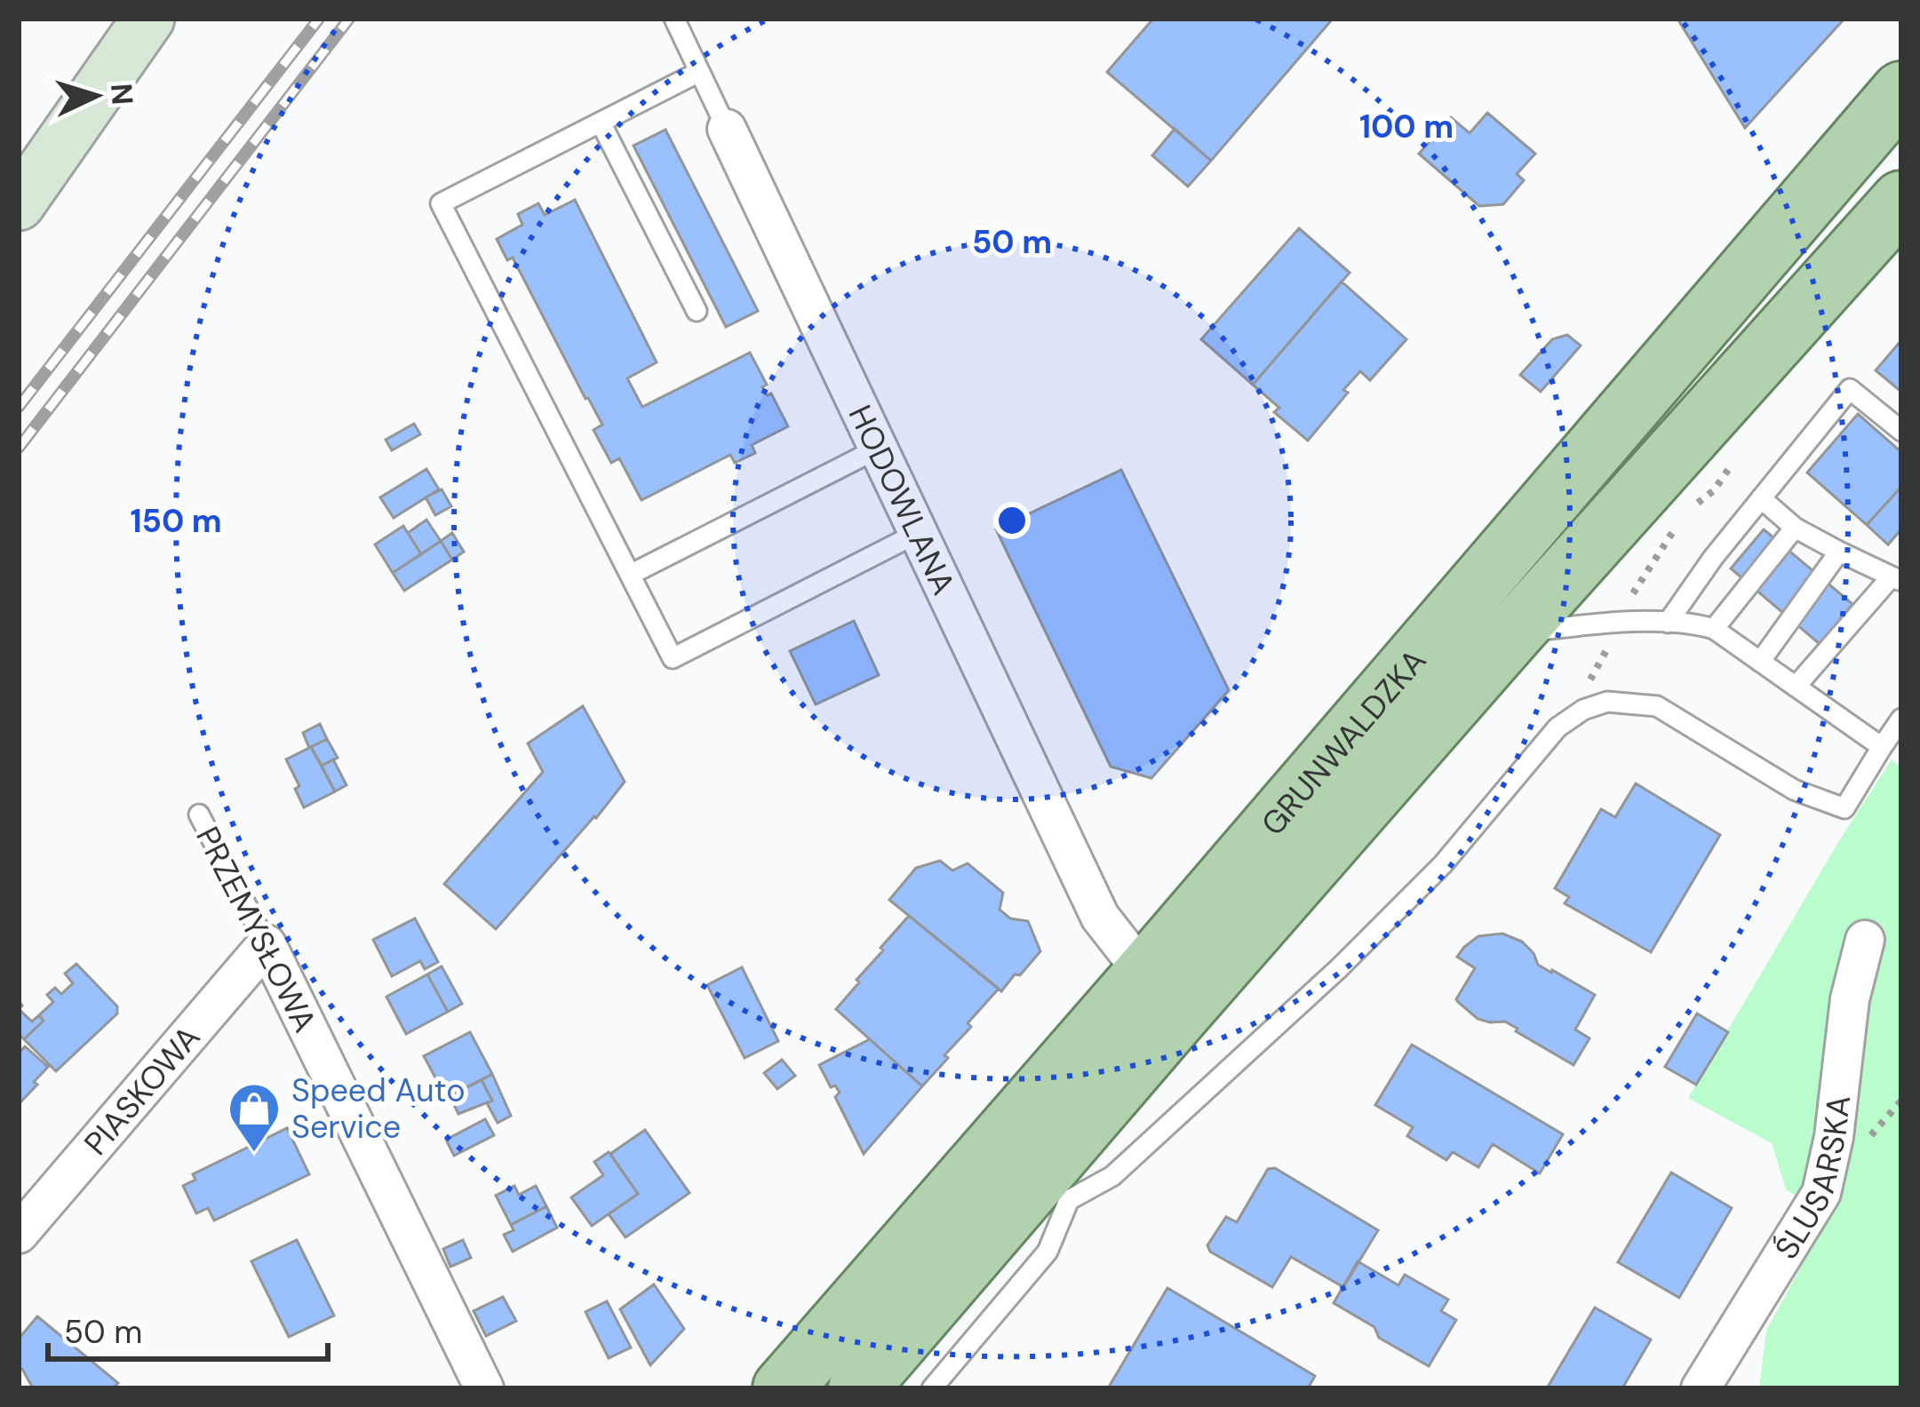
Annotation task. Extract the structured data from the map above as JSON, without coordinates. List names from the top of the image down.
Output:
{
  "streets": {
    "main road": ["GRUNWALDZKA"],
    "street": [
      "HODOWLANA",
      "PRZEMYSŁOWA",
      "PIASKOWA",
      "ŚLUSARSKA"
    ]
  },
  "crossings": [
    ["HODOWLANA", "GRUNWALDZKA"],
    ["PRZEMYSŁOWA", "PIASKOWA"]
  ],
  "places": {
    "shop": ["Speed Auto Service"]
  },
  "scale_bar": "50 m",
  "north": "right",
  "rings": ["100 m", "50 m", "150 m"]
}
